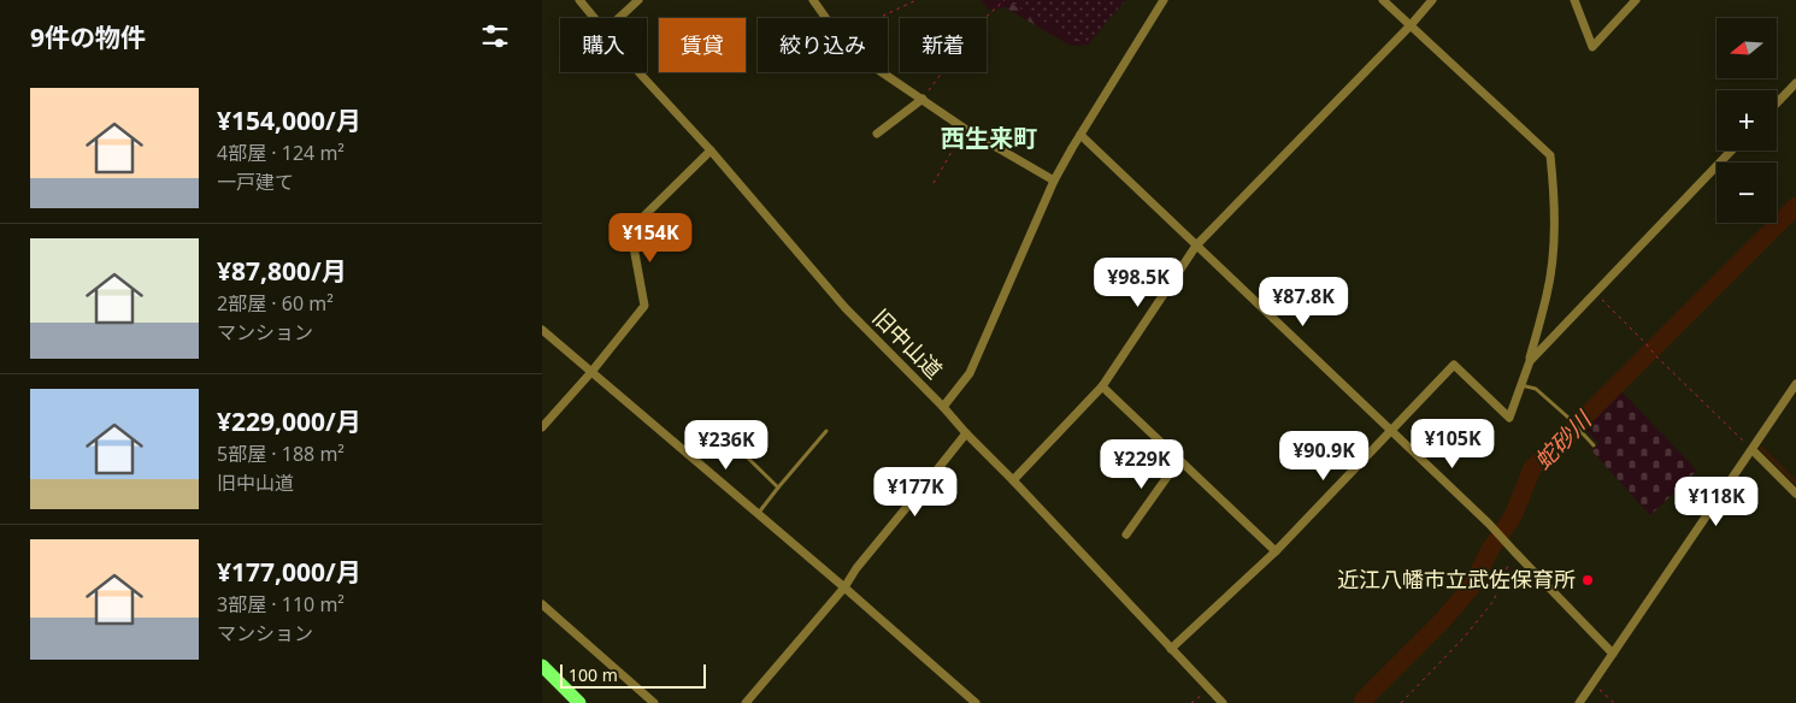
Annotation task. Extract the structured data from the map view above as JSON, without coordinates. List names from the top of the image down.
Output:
{
  "streets": {
    "street": ["旧中山道"]
  },
  "districts": ["西生来町"],
  "water": ["蛇砂川"],
  "places": ["近江八幡市立武佐保育所"],
  "scale_bar": "100 m",
  "north": "left",
  "page": {
    "heading": "9件の物件",
    "map_buttons": ["+", "−"],
    "chip": [
      "購入",
      "賃貸",
      "絞り込み",
      "新着"
    ],
    "list": [
      {
        "name": "¥154,000/月",
        "note": "4部屋 · 124 m² · 一戸建て"
      },
      {
        "name": "¥87,800/月",
        "note": "2部屋 · 60 m² · マンション"
      },
      {
        "name": "¥229,000/月",
        "note": "5部屋 · 188 m² · 旧中山道"
      },
      {
        "name": "¥177,000/月",
        "note": "3部屋 · 110 m² · マンション"
      }
    ],
    "price": [
      "¥154K",
      "¥98.5K",
      "¥87.8K",
      "¥105K",
      "¥236K",
      "¥90.9K",
      "¥229K",
      "¥177K",
      "¥118K"
    ],
    "scale": "100 m"
  }
}
